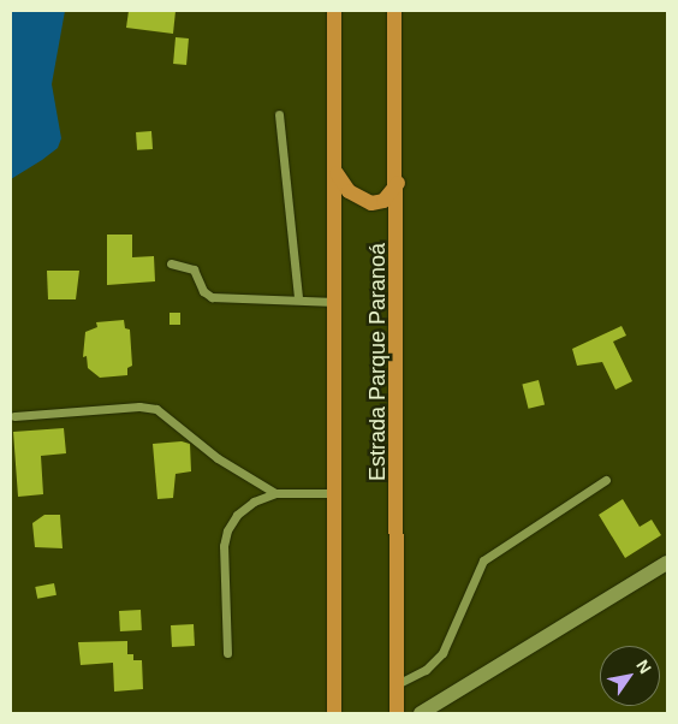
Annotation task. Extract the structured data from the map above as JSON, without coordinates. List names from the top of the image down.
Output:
{
  "streets": {
    "main road": ["Estrada Parque Paranoá"]
  },
  "north": "top right"
}
